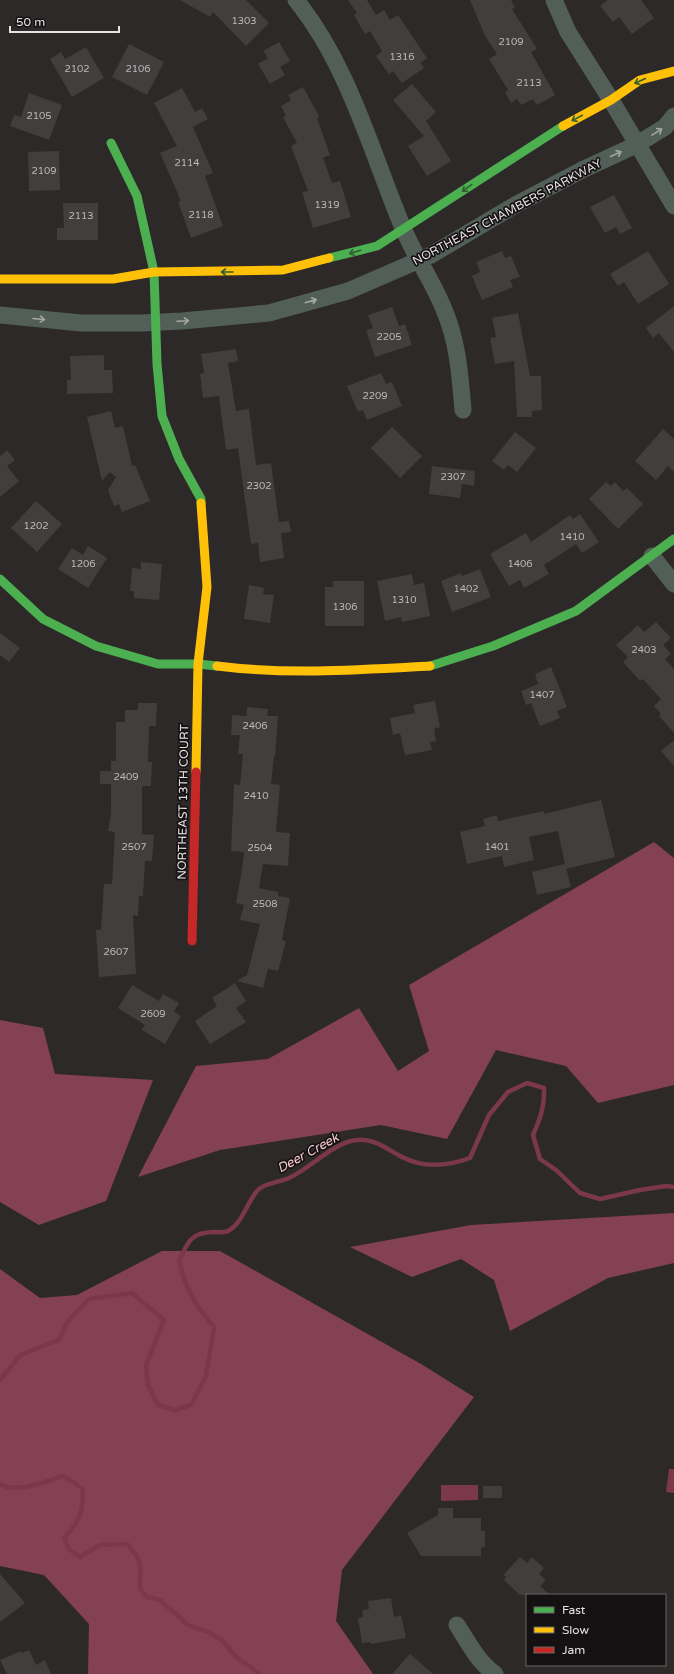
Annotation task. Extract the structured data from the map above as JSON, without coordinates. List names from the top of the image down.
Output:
{
  "streets": {
    "street": ["NORTHEAST CHAMBERS PARKWAY", "NORTHEAST 13TH COURT"]
  },
  "crossings": [
    ["NORTHEAST CHAMBERS PARKWAY", "NORTHEAST 13TH COURT"]
  ],
  "water": ["Deer Creek"],
  "house_numbers": [
    "1303",
    "2109",
    "1316",
    "2102",
    "2106",
    "2113",
    "2105",
    "2114",
    "2109",
    "1319",
    "2118",
    "2113",
    "2205",
    "2209",
    "2307",
    "2302",
    "1202",
    "1410",
    "1206",
    "1406",
    "1402",
    "1310",
    "1306",
    "2403",
    "1407",
    "2406",
    "2409",
    "2410",
    "2507",
    "1401",
    "2504",
    "2508",
    "2607",
    "2609"
  ],
  "legend": ["Fast", "Slow", "Jam"],
  "scale_bar": "50 m"
}
